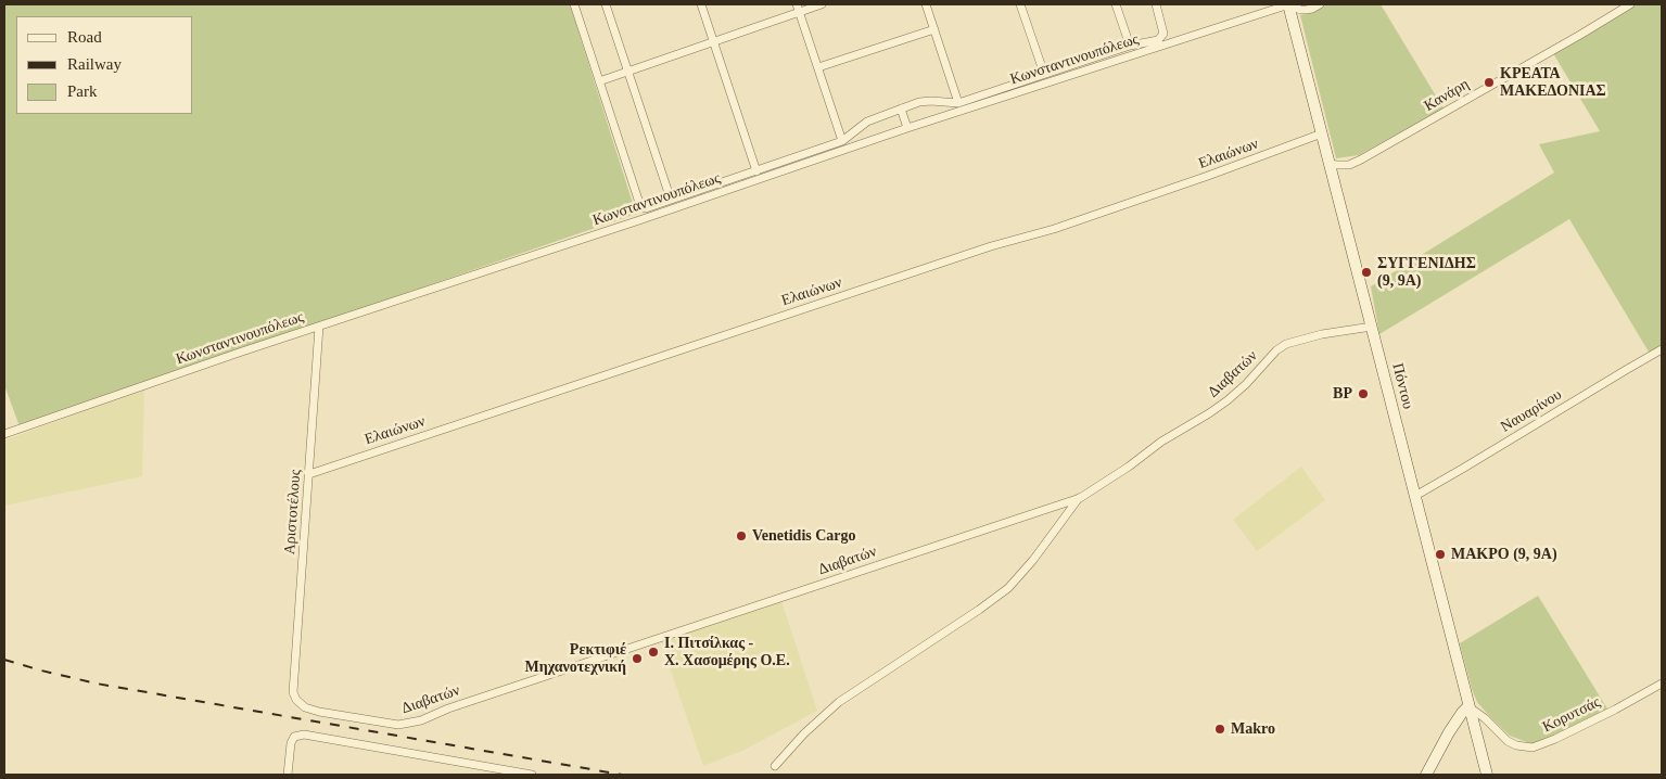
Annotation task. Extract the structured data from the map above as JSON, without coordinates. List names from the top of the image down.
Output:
{
  "streets": {
    "street": [
      "Κωνσταντινουπόλεως",
      "Κανάρη",
      "Ελαιώνων",
      "Διαβατών",
      "Πόντου",
      "Ναυαρίνου",
      "Αριστοτέλους",
      "Κορυτσάς"
    ]
  },
  "crossings": [
    ["Κωνσταντινουπόλεως", "Πόντου"],
    ["Κωνσταντινουπόλεως", "Αριστοτέλους"],
    ["Κανάρη", "Πόντου"],
    ["Ελαιώνων", "Πόντου"],
    ["Ελαιώνων", "Αριστοτέλους"],
    ["Διαβατών", "Πόντου"],
    ["Διαβατών", "Αριστοτέλους"],
    ["Πόντου", "Ναυαρίνου"],
    ["Πόντου", "Κορυτσάς"]
  ],
  "places": [
    "ΚΡΕΑΤΑ ΜΑΚΕΔΟΝΙΑΣ",
    "ΣΥΓΓΕΝΙΔΗΣ (9, 9Α)",
    "BP",
    "Venetidis Cargo",
    "ΜΑΚΡΟ (9, 9Α)",
    "Ι. Πιτσίλκας - Χ. Χασομέρης Ο.Ε.",
    "Ρεκτιφιέ Μηχανοτεχνική",
    "Makro"
  ],
  "legend": ["Road", "Railway", "Park"]
}
